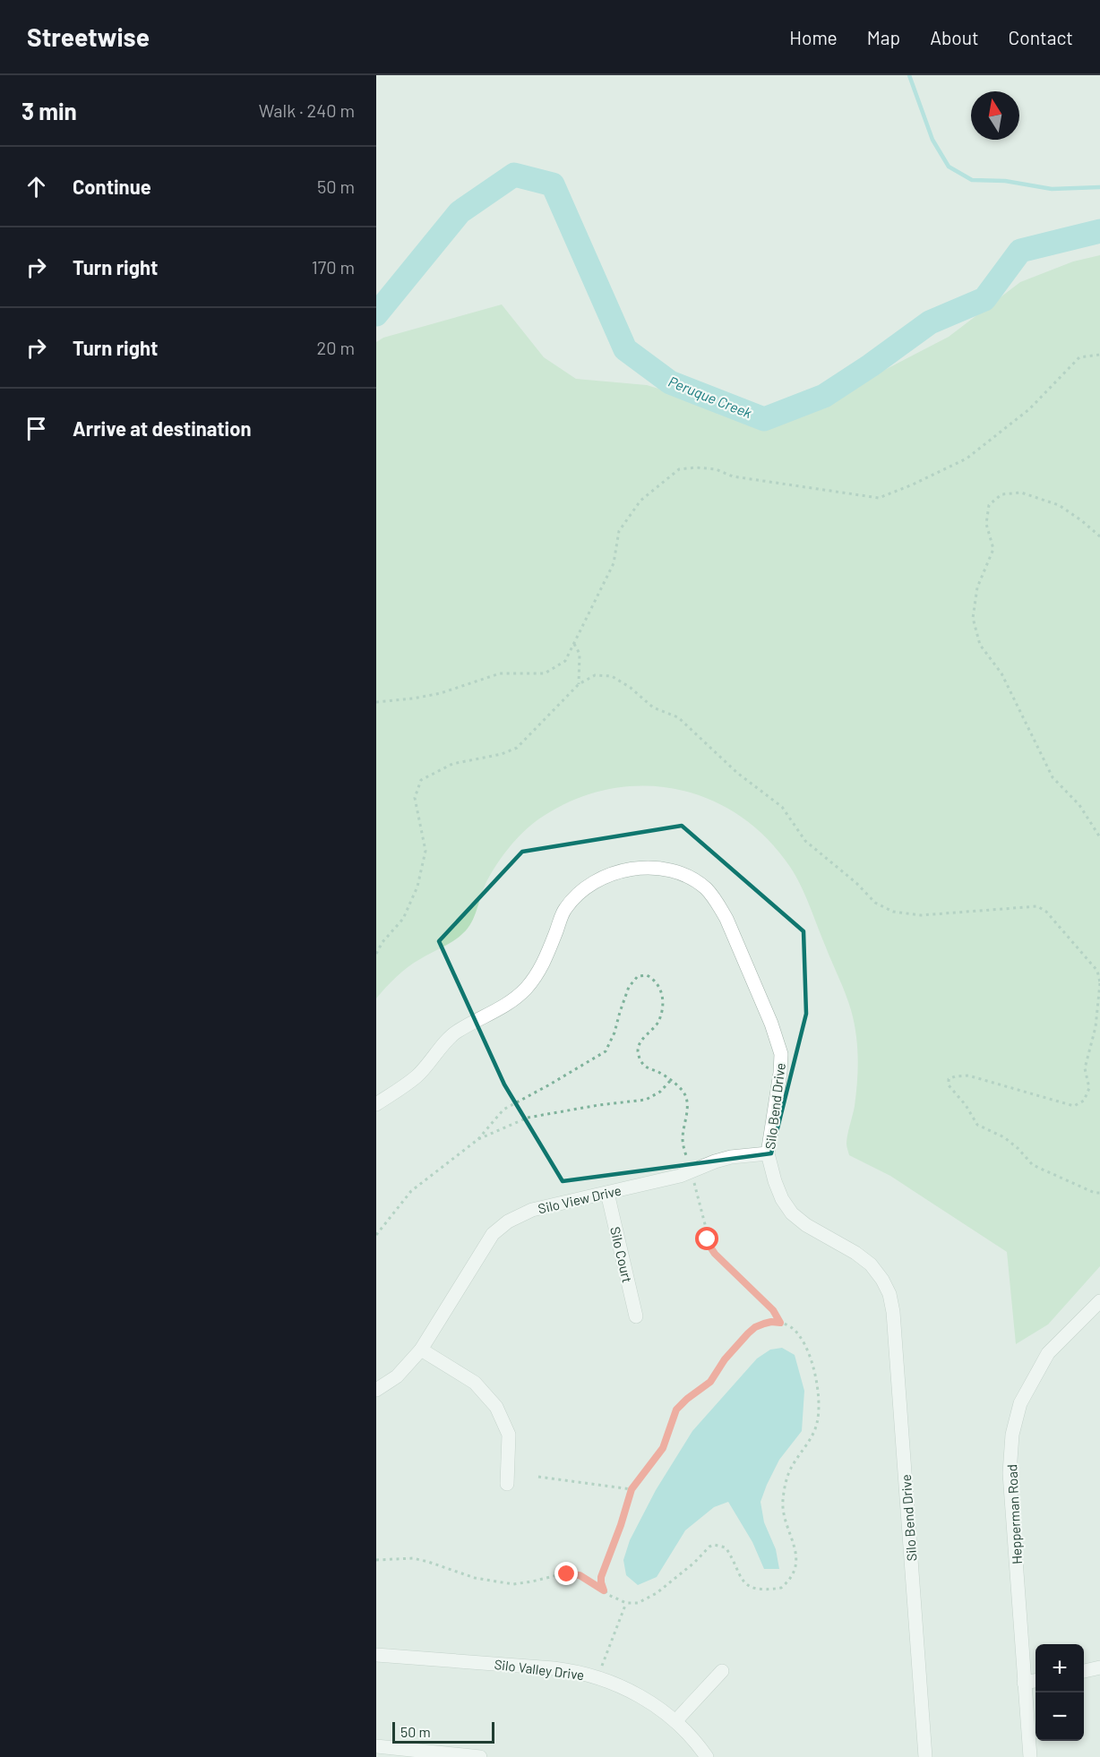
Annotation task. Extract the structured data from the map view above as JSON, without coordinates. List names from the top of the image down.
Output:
{
  "streets": {
    "street": [
      "Silo Bend Drive",
      "Silo View Drive",
      "Silo Court",
      "Hepperman Road",
      "Silo Valley Drive"
    ]
  },
  "crossings": [
    ["Silo Bend Drive", "Silo View Drive"],
    ["Silo View Drive", "Silo Court"]
  ],
  "water": ["Peruque Creek"],
  "scale_bar": "50 m",
  "north": "top",
  "page": {
    "header": "Streetwise",
    "nav": [
      "Home",
      "Map",
      "About",
      "Contact"
    ],
    "heading": ["3 min", "Walk · 240 m"],
    "list": [
      ["Continue", "50 m"],
      ["Turn right", "170 m"],
      ["Turn right", "20 m"],
      "Arrive at destination"
    ],
    "map_buttons": ["+", "−"],
    "scale": "50 m"
  }
}
